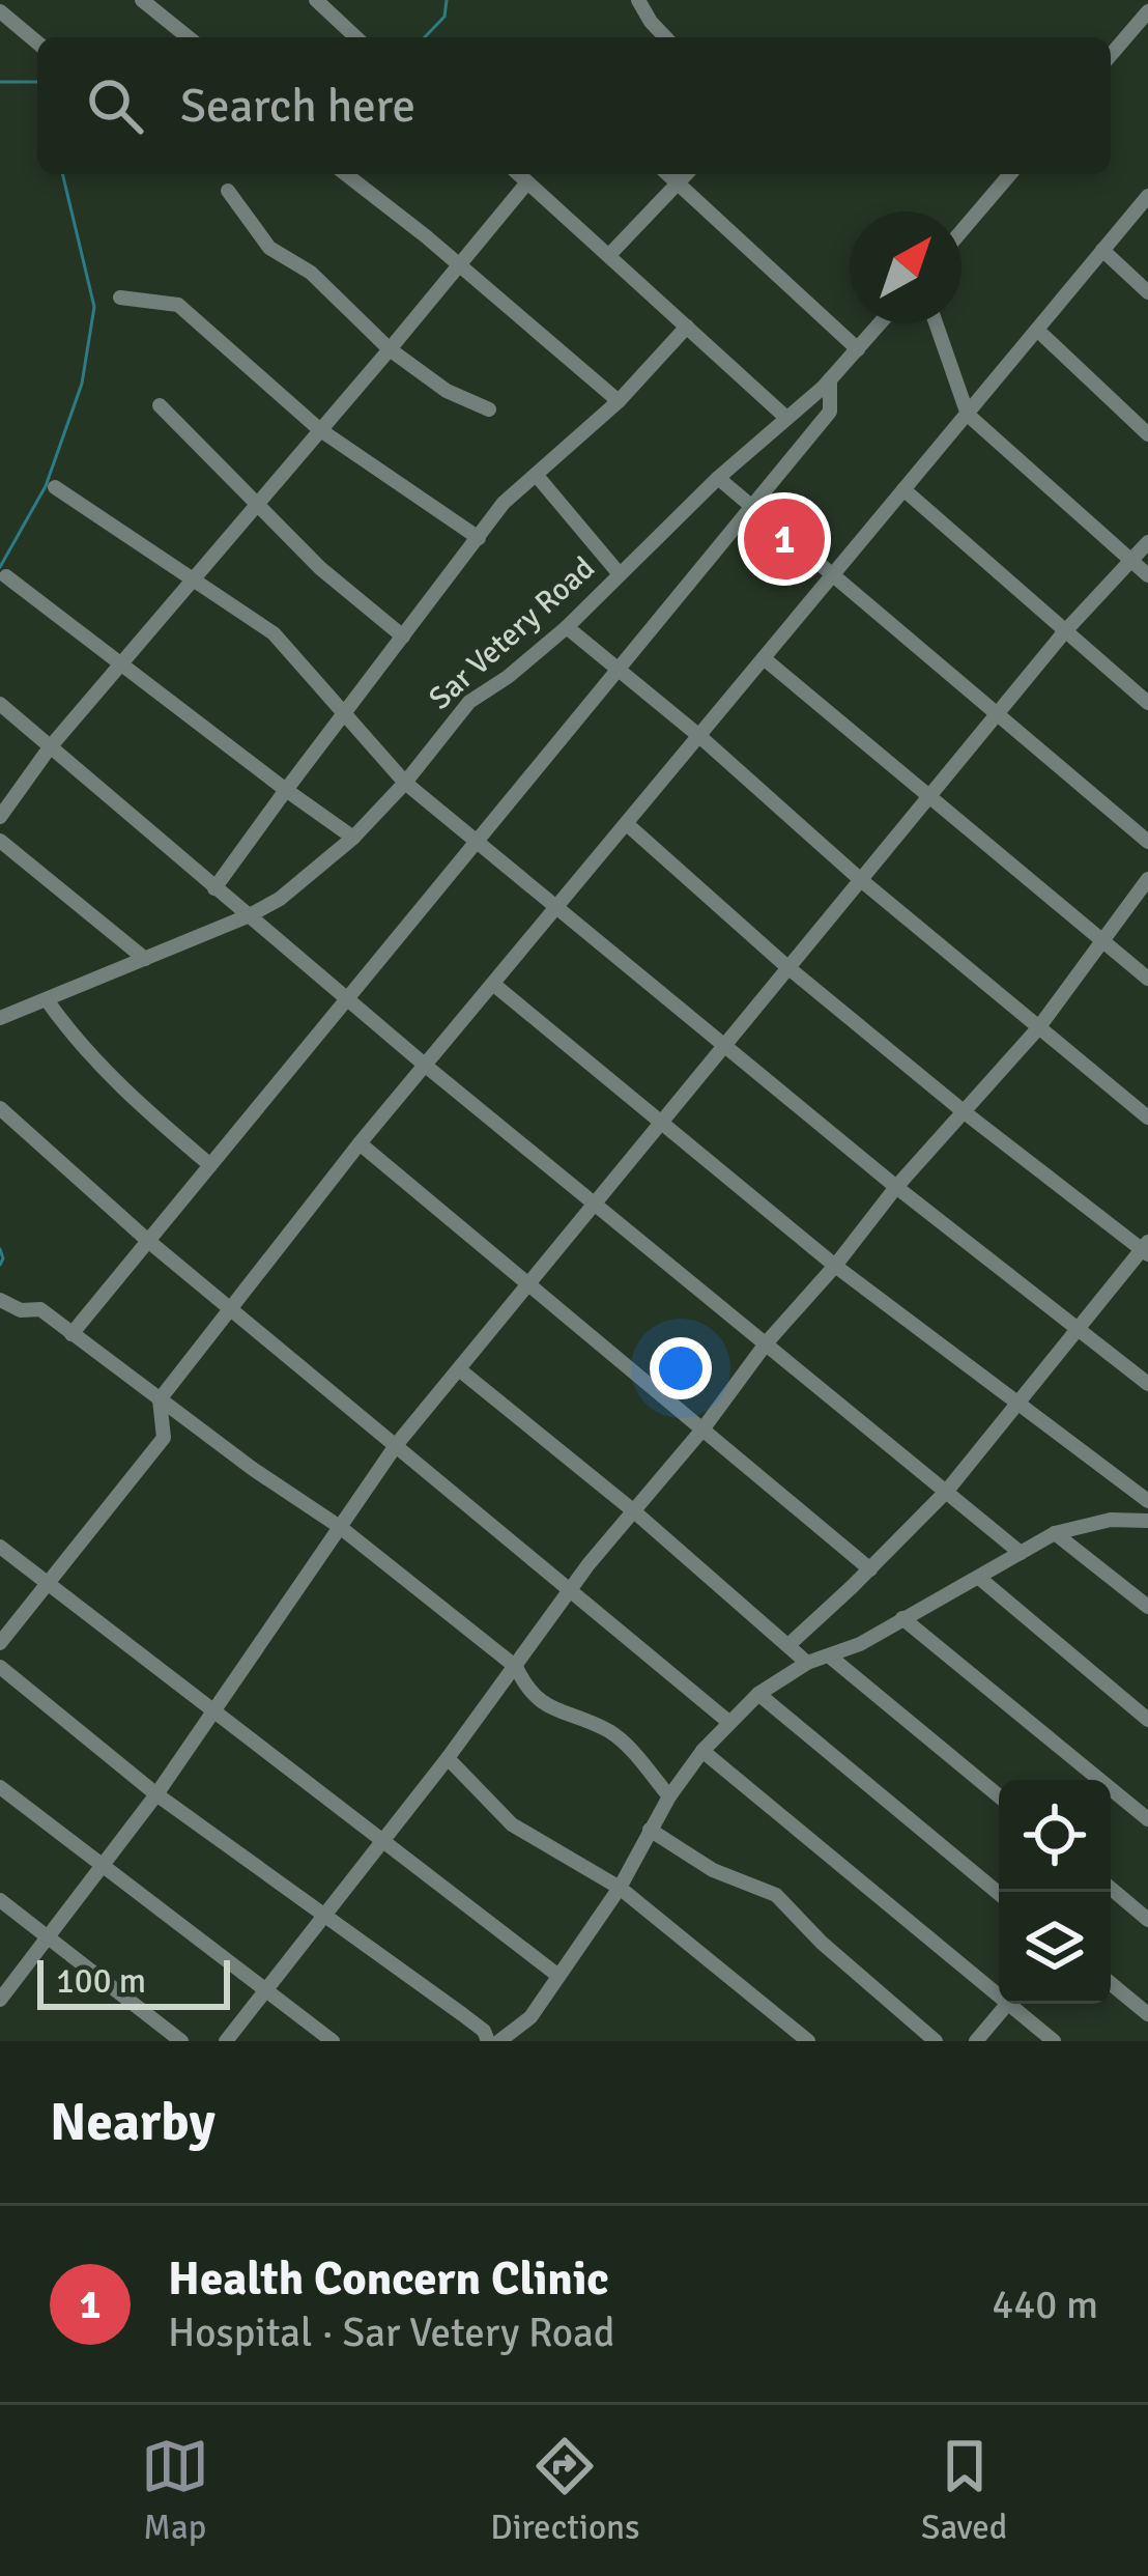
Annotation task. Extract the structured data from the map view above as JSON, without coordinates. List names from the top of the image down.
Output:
{
  "streets": {
    "street": ["Sar Vetery Road"]
  },
  "scale_bar": "100 m",
  "north": "top right",
  "page": {
    "search": "Search here",
    "pins": "1",
    "scale": "100 m",
    "heading": "Nearby",
    "list": [
      {
        "mark": "1",
        "name": "Health Concern Clinic",
        "note": "Hospital · Sar Vetery Road",
        "value": "440 m"
      }
    ],
    "nav": ["Map", "Directions", "Saved"]
  }
}
